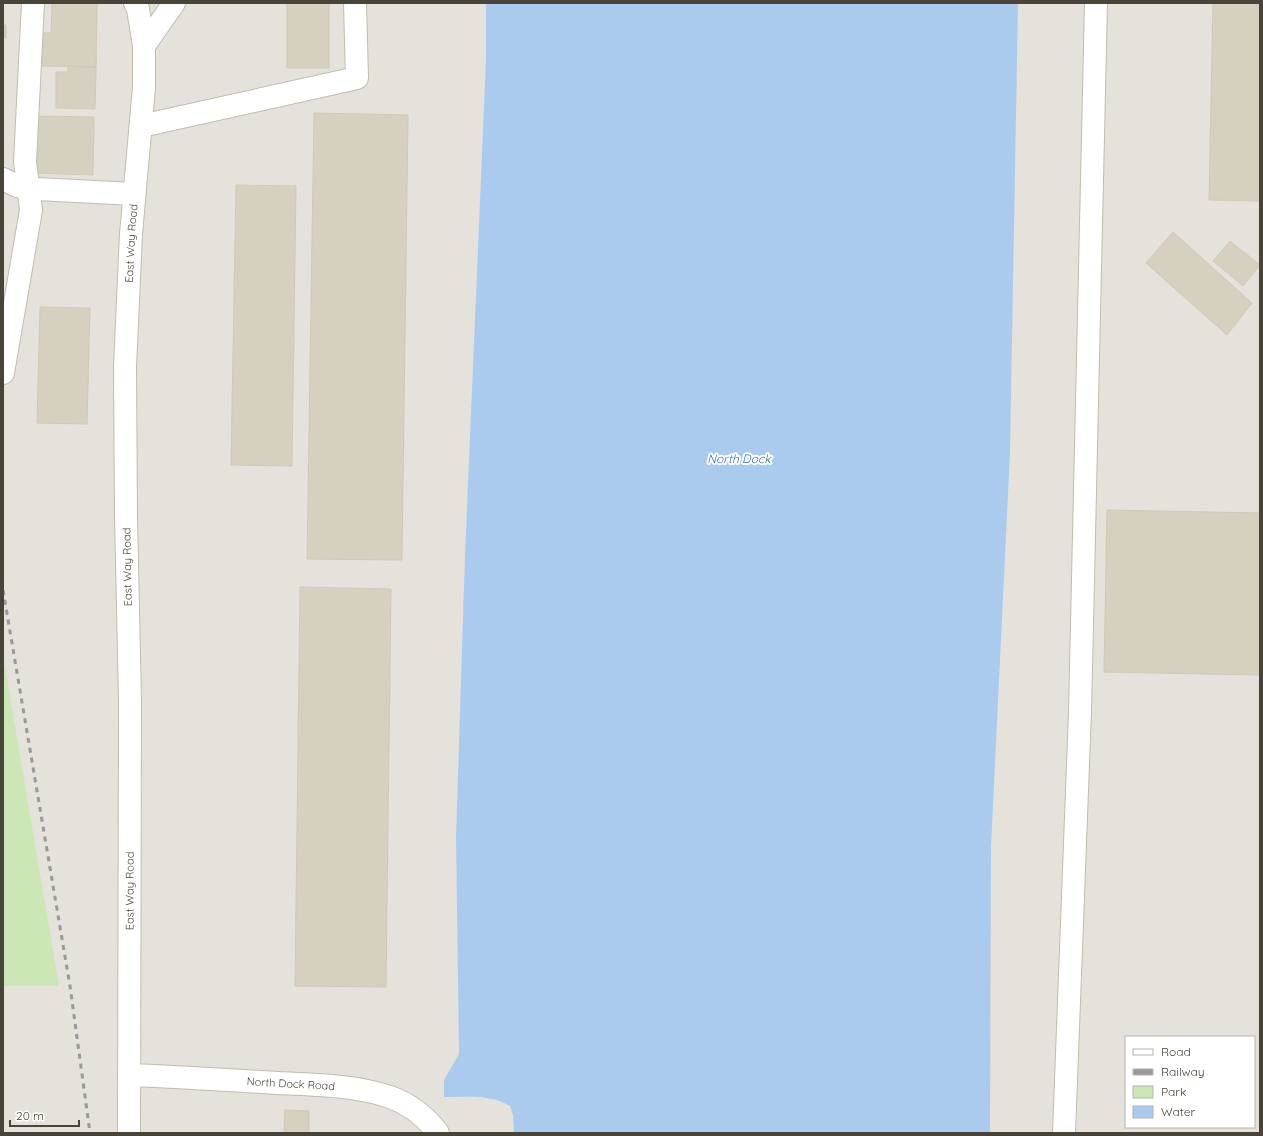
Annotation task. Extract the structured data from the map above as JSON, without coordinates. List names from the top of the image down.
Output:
{
  "streets": {
    "street": ["East Way Road", "North Dock Road"]
  },
  "crossings": [
    ["East Way Road", "North Dock Road"]
  ],
  "water": ["North Dock"],
  "legend": [
    "Road",
    "Railway",
    "Park",
    "Water"
  ],
  "scale_bar": "20 m"
}
